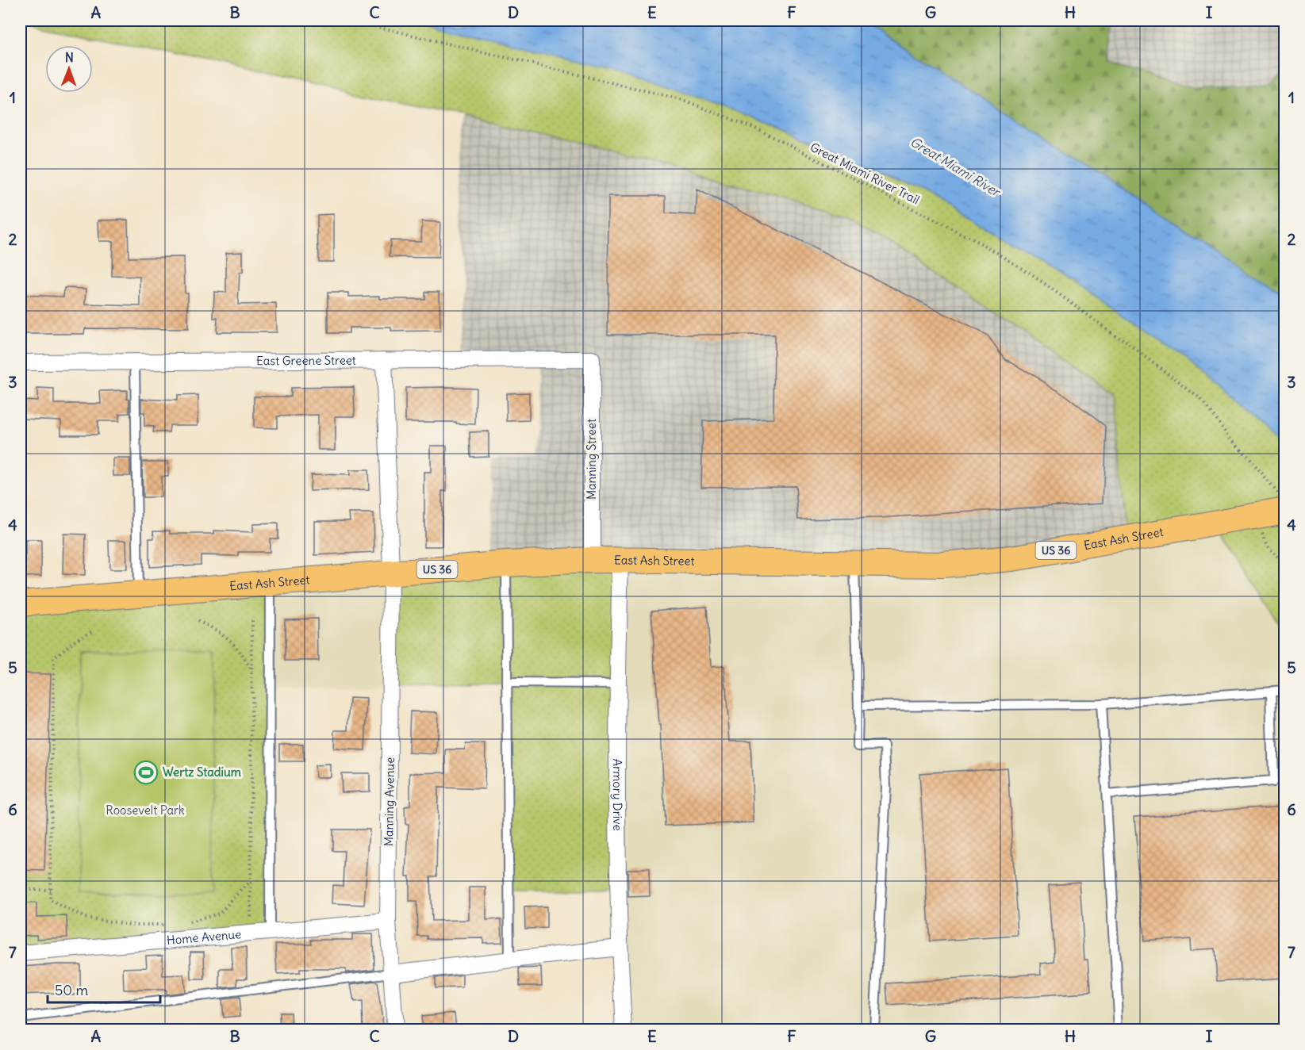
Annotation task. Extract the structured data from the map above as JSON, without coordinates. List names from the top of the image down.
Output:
{
  "streets": {
    "main road": ["East Ash Street", "US 36"],
    "street": [
      "East Greene Street",
      "Manning Street",
      "Armory Drive",
      "Manning Avenue",
      "Home Avenue"
    ],
    "path": ["Great Miami River Trail"]
  },
  "crossings": [
    ["Great Miami River Trail", "East Ash Street"],
    ["East Greene Street", "Manning Street"],
    ["East Greene Street", "Manning Avenue"],
    ["Manning Street", "East Ash Street"],
    ["East Ash Street", "Armory Drive"],
    ["East Ash Street", "Manning Avenue"],
    ["Manning Avenue", "Home Avenue"]
  ],
  "water": ["Great Miami River"],
  "parks": ["Roosevelt Park"],
  "places": {
    "sports": ["Wertz Stadium"]
  },
  "scale_bar": "50 m",
  "north": "top",
  "grid": {
    "columns": [
      "A",
      "B",
      "C",
      "D",
      "E",
      "F",
      "G",
      "H",
      "I"
    ],
    "rows": [
      "1",
      "2",
      "3",
      "4",
      "5",
      "6",
      "7"
    ]
  }
}
